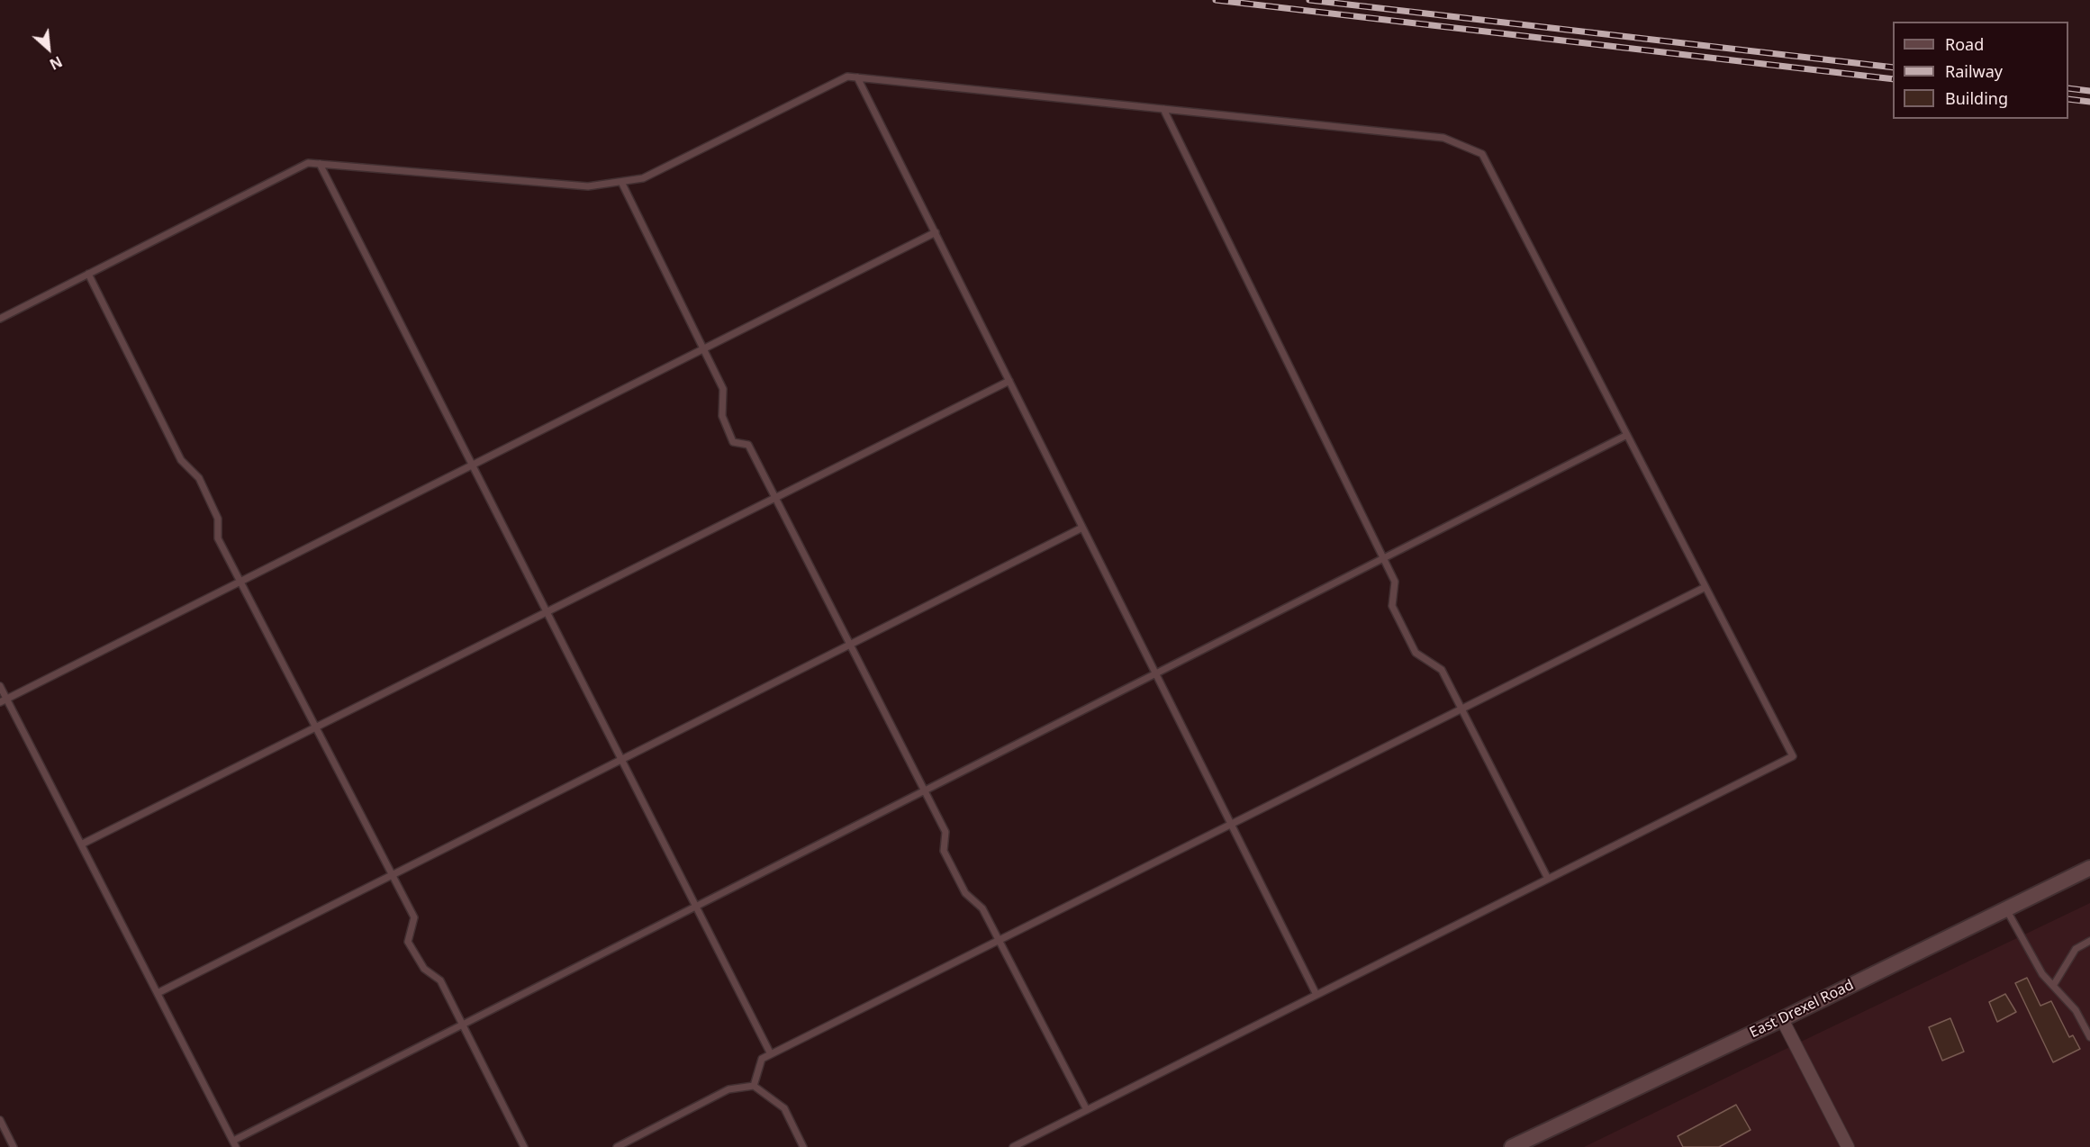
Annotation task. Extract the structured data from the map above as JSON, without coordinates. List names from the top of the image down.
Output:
{
  "streets": {
    "street": ["East Drexel Road"]
  },
  "legend": ["Road", "Railway", "Building"],
  "north": "bottom right"
}
